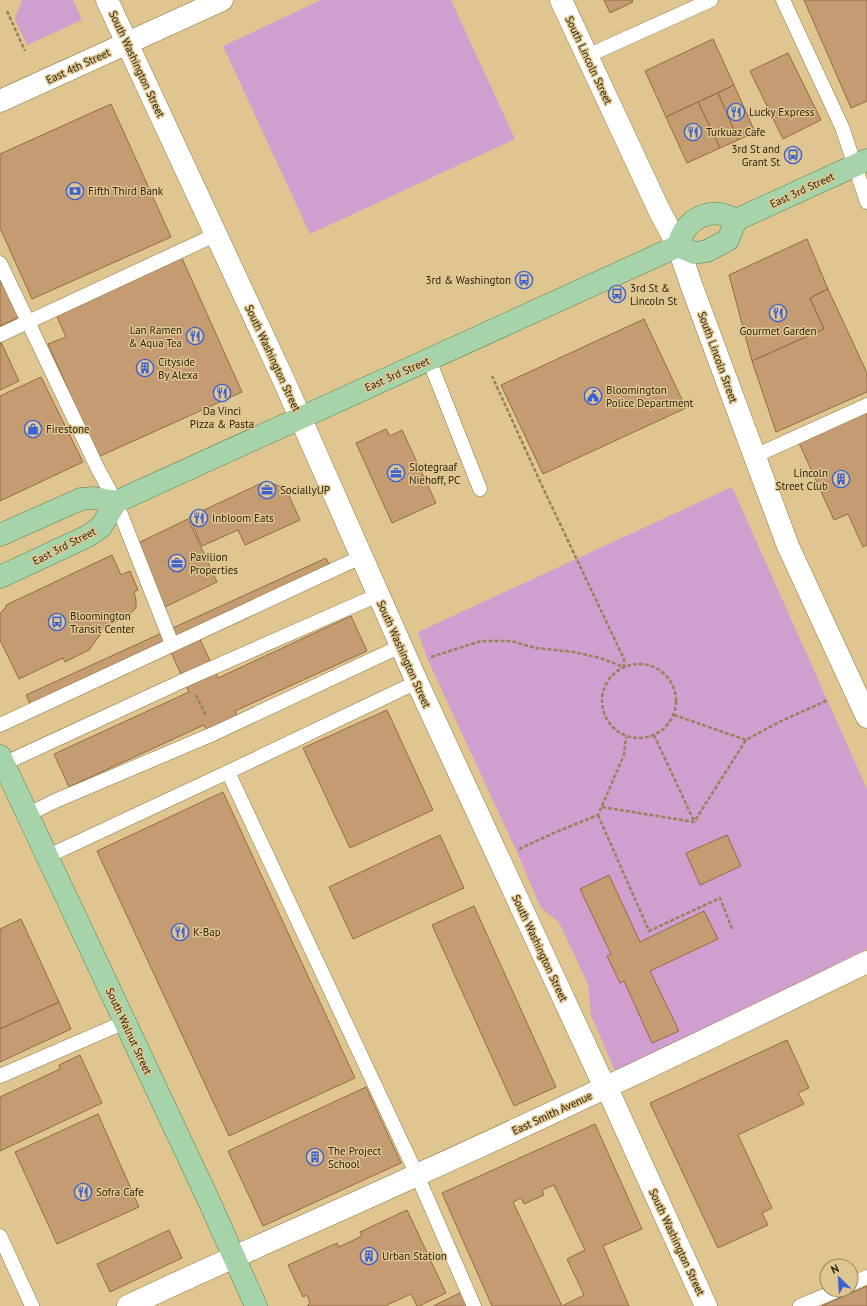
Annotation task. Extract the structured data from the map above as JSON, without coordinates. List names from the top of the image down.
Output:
{
  "streets": {
    "main road": ["East 3rd Street", "South Walnut Street"],
    "street": [
      "South Lincoln Street",
      "South Washington Street",
      "East 4th Street",
      "East Smith Avenue"
    ]
  },
  "crossings": [
    ["South Lincoln Street", "East 3rd Street"],
    ["South Washington Street", "East 4th Street"],
    ["South Washington Street", "East 3rd Street"],
    ["South Washington Street", "East Smith Avenue"],
    ["South Walnut Street", "East Smith Avenue"]
  ],
  "places": {
    "restaurant": [
      "Lucky Express",
      "Turkuaz Cafe",
      "Gourmet Garden",
      "Lan Ramen & Aqua Tea",
      "Da Vinci Pizza & Pasta",
      "Inbloom Eats",
      "K-Bap",
      "Sofra Cafe"
    ],
    "bus stop": [
      "3rd St and Grant St",
      "3rd & Washington",
      "3rd St & Lincoln St",
      "Bloomington Transit Center"
    ],
    "bank": ["Fifth Third Bank"],
    "building": [
      "Cityside By Alexa",
      "Lincoln Street Club",
      "The Project School",
      "Urban Station"
    ],
    "public building": ["Bloomington Police Department"],
    "shop": ["Firestone"],
    "office": ["Slotegraaf Niehoff, PC", "SociallyUP", "Pavilion Properties"]
  },
  "north": "top left"
}
